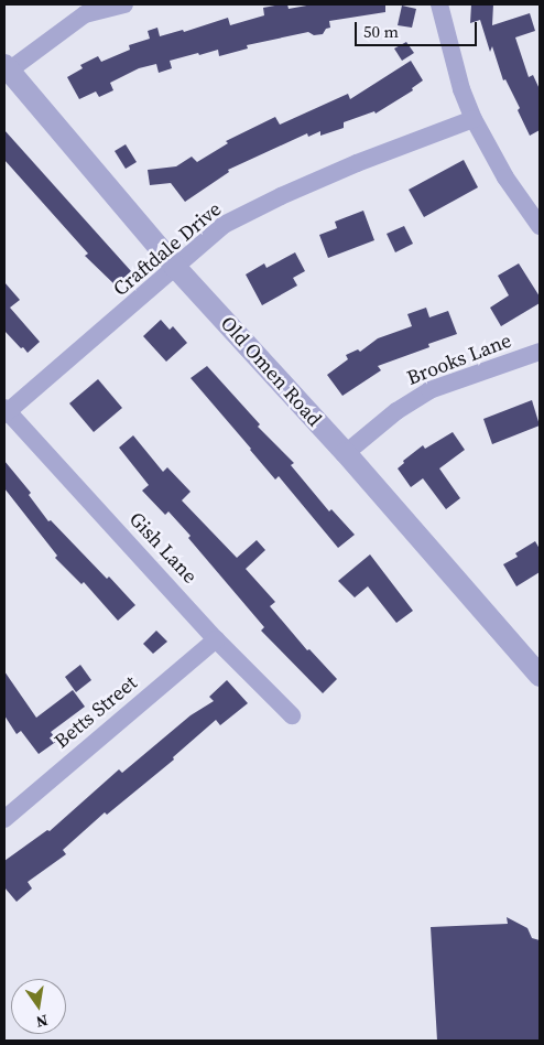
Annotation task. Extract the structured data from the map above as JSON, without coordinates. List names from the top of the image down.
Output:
{
  "streets": {
    "street": [
      "Craftdale Drive",
      "Brooks Lane",
      "Old Omen Road",
      "Gish Lane",
      "Betts Street"
    ]
  },
  "crossings": [
    ["Craftdale Drive", "Old Omen Road"],
    ["Craftdale Drive", "Gish Lane"],
    ["Brooks Lane", "Old Omen Road"],
    ["Gish Lane", "Betts Street"]
  ],
  "scale_bar": "50 m",
  "north": "bottom"
}
